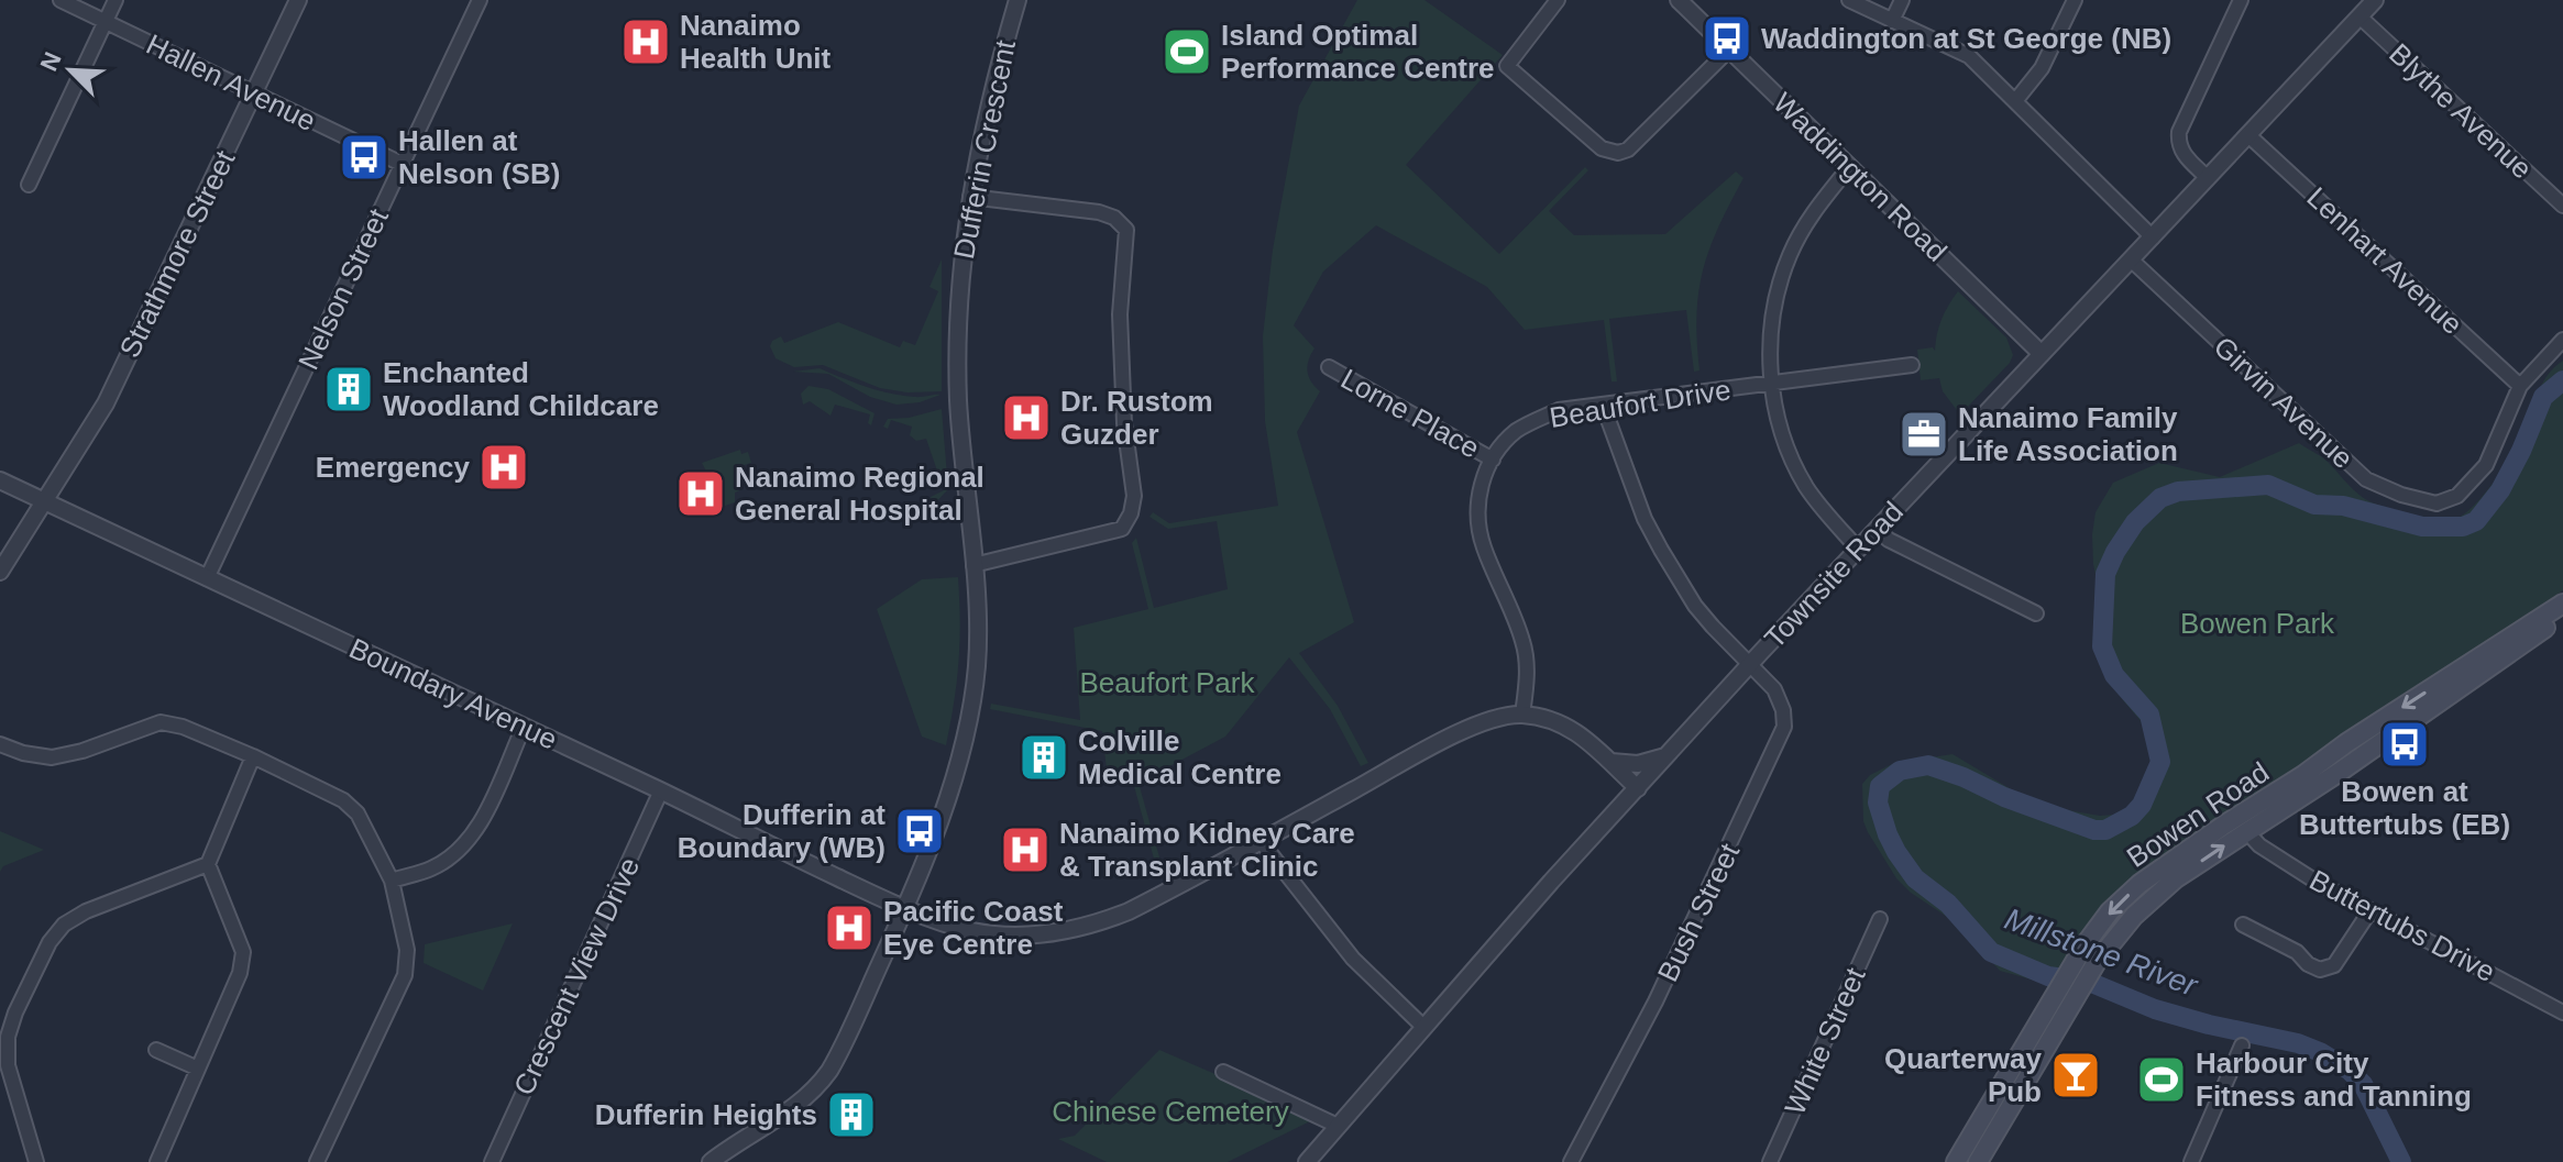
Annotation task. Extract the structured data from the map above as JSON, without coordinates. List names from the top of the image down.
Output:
{
  "streets": {
    "main road": ["Bowen Road"],
    "street": [
      "Hallen Avenue",
      "Blythe Avenue",
      "Dufferin Crescent",
      "Waddington Road",
      "Strathmore Street",
      "Lenhart Avenue",
      "Nelson Street",
      "Girvin Avenue",
      "Beaufort Drive",
      "Lorne Place",
      "Townsite Road",
      "Boundary Avenue",
      "Bush Street",
      "Buttertubs Drive",
      "Crescent View Drive",
      "White Street"
    ]
  },
  "crossings": [
    ["Hallen Avenue", "Strathmore Street"],
    ["Hallen Avenue", "Nelson Street"],
    ["Blythe Avenue", "Townsite Road"],
    ["Dufferin Crescent", "Boundary Avenue"],
    ["Waddington Road", "Townsite Road"],
    ["Strathmore Street", "Boundary Avenue"],
    ["Lenhart Avenue", "Girvin Avenue"],
    ["Lenhart Avenue", "Townsite Road"],
    ["Nelson Street", "Boundary Avenue"],
    ["Girvin Avenue", "Townsite Road"],
    ["Beaufort Drive", "Lorne Place"],
    ["Beaufort Drive", "Boundary Avenue"],
    ["Beaufort Drive", "Bush Street"],
    ["Townsite Road", "Bush Street"],
    ["Boundary Avenue", "Crescent View Drive"],
    ["Bowen Road", "Buttertubs Drive"]
  ],
  "water": ["Millstone River"],
  "parks": ["Bowen Park", "Beaufort Park", "Chinese Cemetery"],
  "places": {
    "bus stop": [
      "Waddington at St George (NB)",
      "Hallen at Nelson (SB)",
      "Bowen at Buttertubs (EB)",
      "Dufferin at Boundary (WB)"
    ],
    "hospital": [
      "Nanaimo Health Unit",
      "Dr. Rustom Guzder",
      "Emergency",
      "Nanaimo Regional General Hospital",
      "Nanaimo Kidney Care & Transplant Clinic",
      "Pacific Coast Eye Centre"
    ],
    "sports": ["Island Optimal Performance Centre", "Harbour City Fitness and Tanning"],
    "building": ["Enchanted Woodland Childcare", "Colville Medical Centre", "Dufferin Heights"],
    "office": ["Nanaimo Family Life Association"],
    "bar": ["Quarterway Pub"]
  },
  "north": "top left"
}
